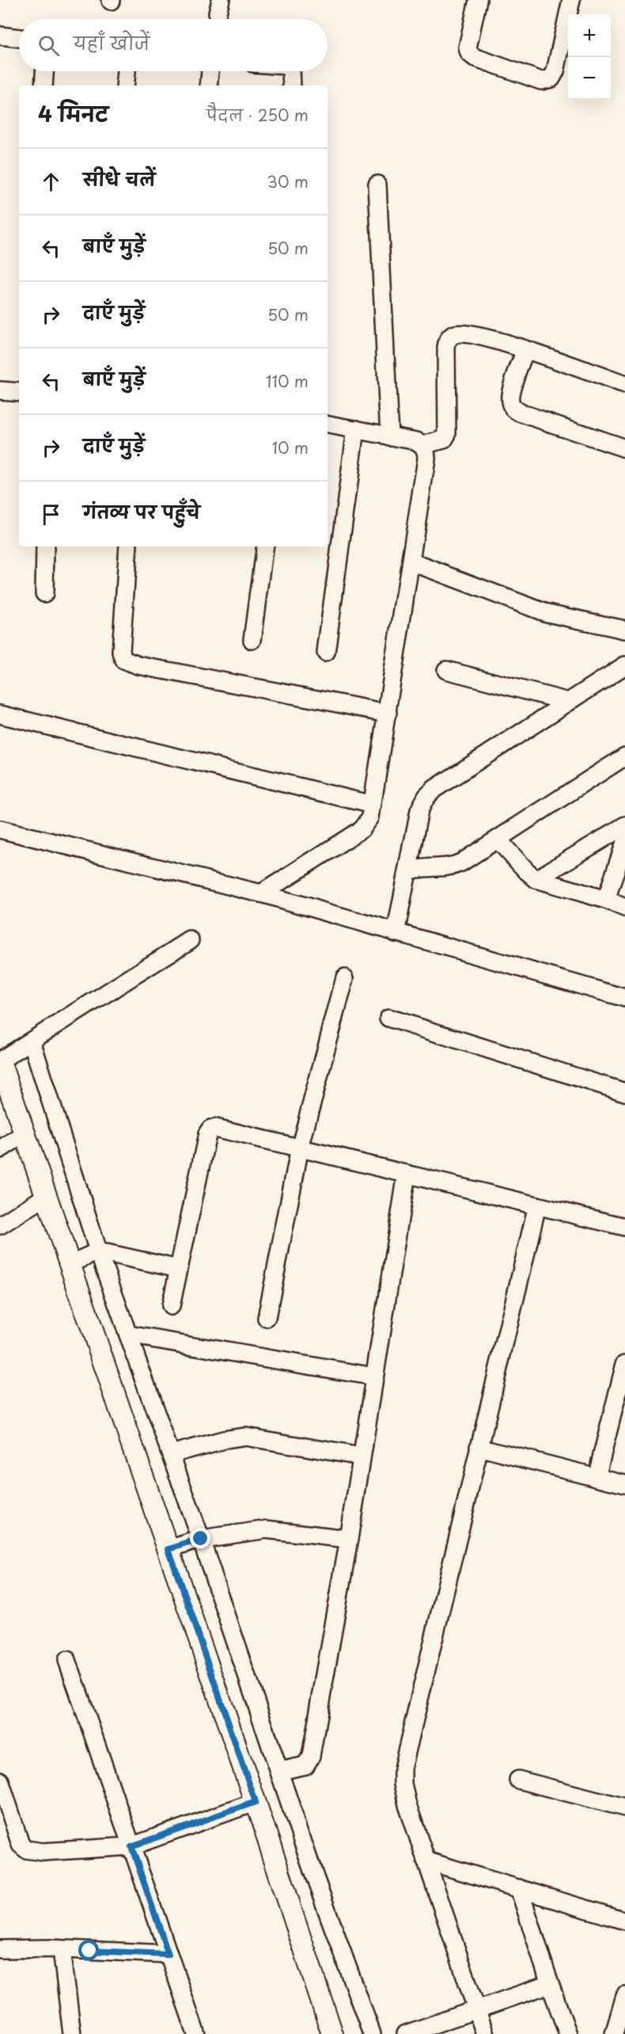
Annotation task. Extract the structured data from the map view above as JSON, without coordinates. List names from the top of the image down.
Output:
{
  "page": {
    "map_buttons": ["+", "−"],
    "search": "यहाँ खोजें",
    "heading": ["4 मिनट", "पैदल · 250 m"],
    "list": [
      ["सीधे चलें", "30 m"],
      ["बाएँ मुड़ें", "50 m"],
      ["दाएँ मुड़ें", "50 m"],
      ["बाएँ मुड़ें", "110 m"],
      ["दाएँ मुड़ें", "10 m"],
      "गंतव्य पर पहुँचे"
    ]
  }
}
